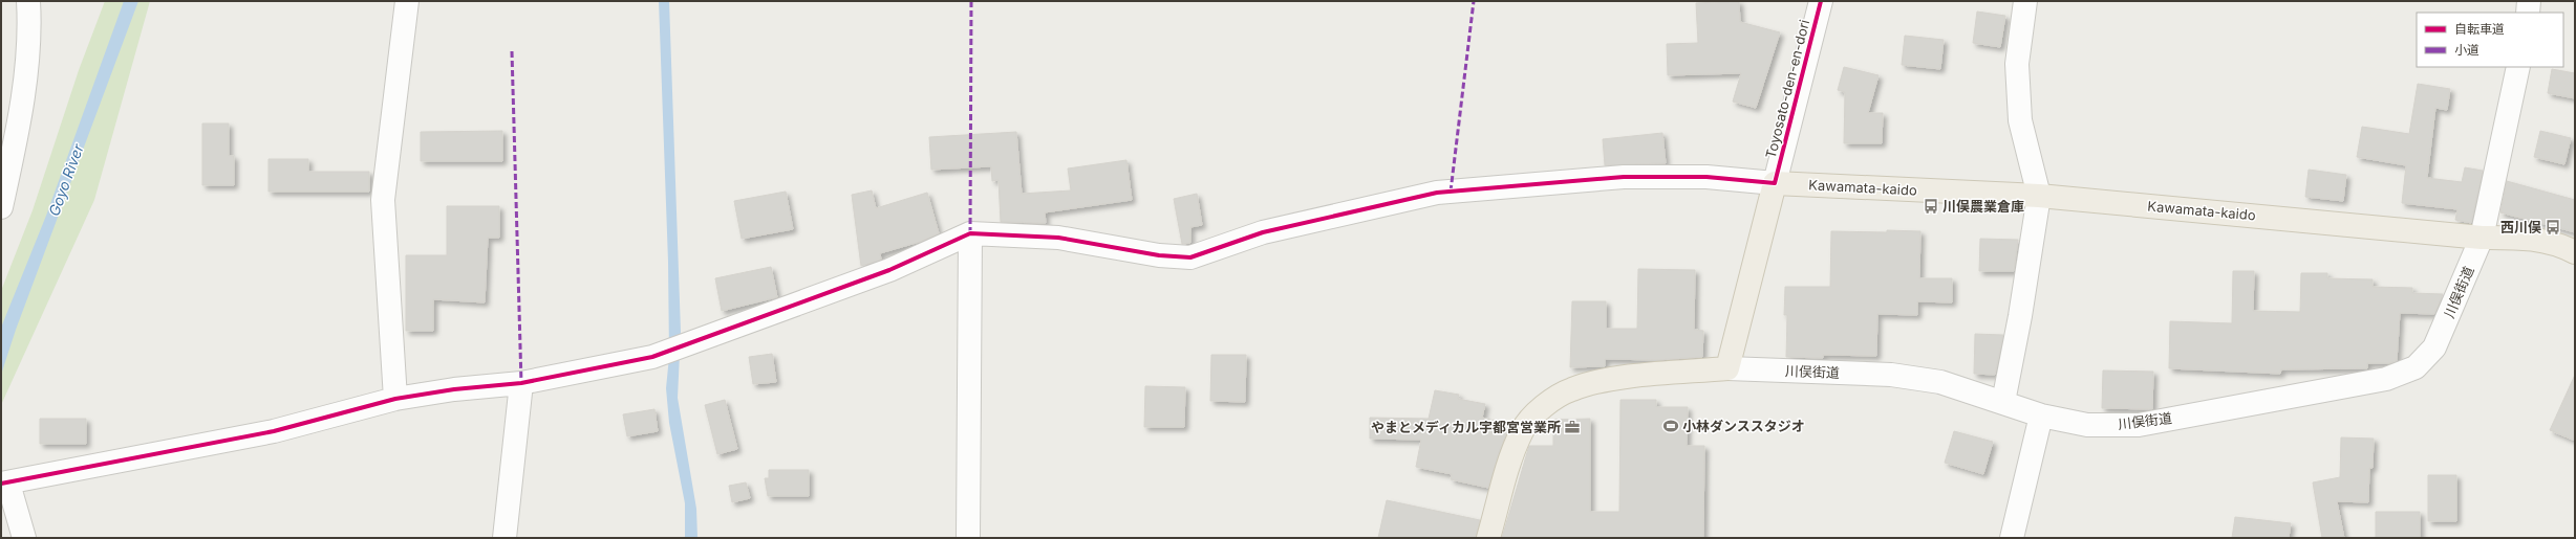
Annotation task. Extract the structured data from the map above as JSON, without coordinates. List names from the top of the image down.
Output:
{
  "streets": {
    "main road": ["Kawamata-kaido"],
    "street": ["Toyosato-den-en-dori", "川俣街道"]
  },
  "crossings": [
    ["Toyosato-den-en-dori", "Kawamata-kaido"],
    ["Kawamata-kaido", "川俣街道"]
  ],
  "water": ["Goyo River"],
  "places": {
    "bus stop": ["川俣農業倉庫", "西川俣"],
    "sports": ["小林ダンススタジオ"],
    "office": ["やまとメディカル宇都宮営業所"]
  },
  "legend": ["自転車道", "小道"]
}
